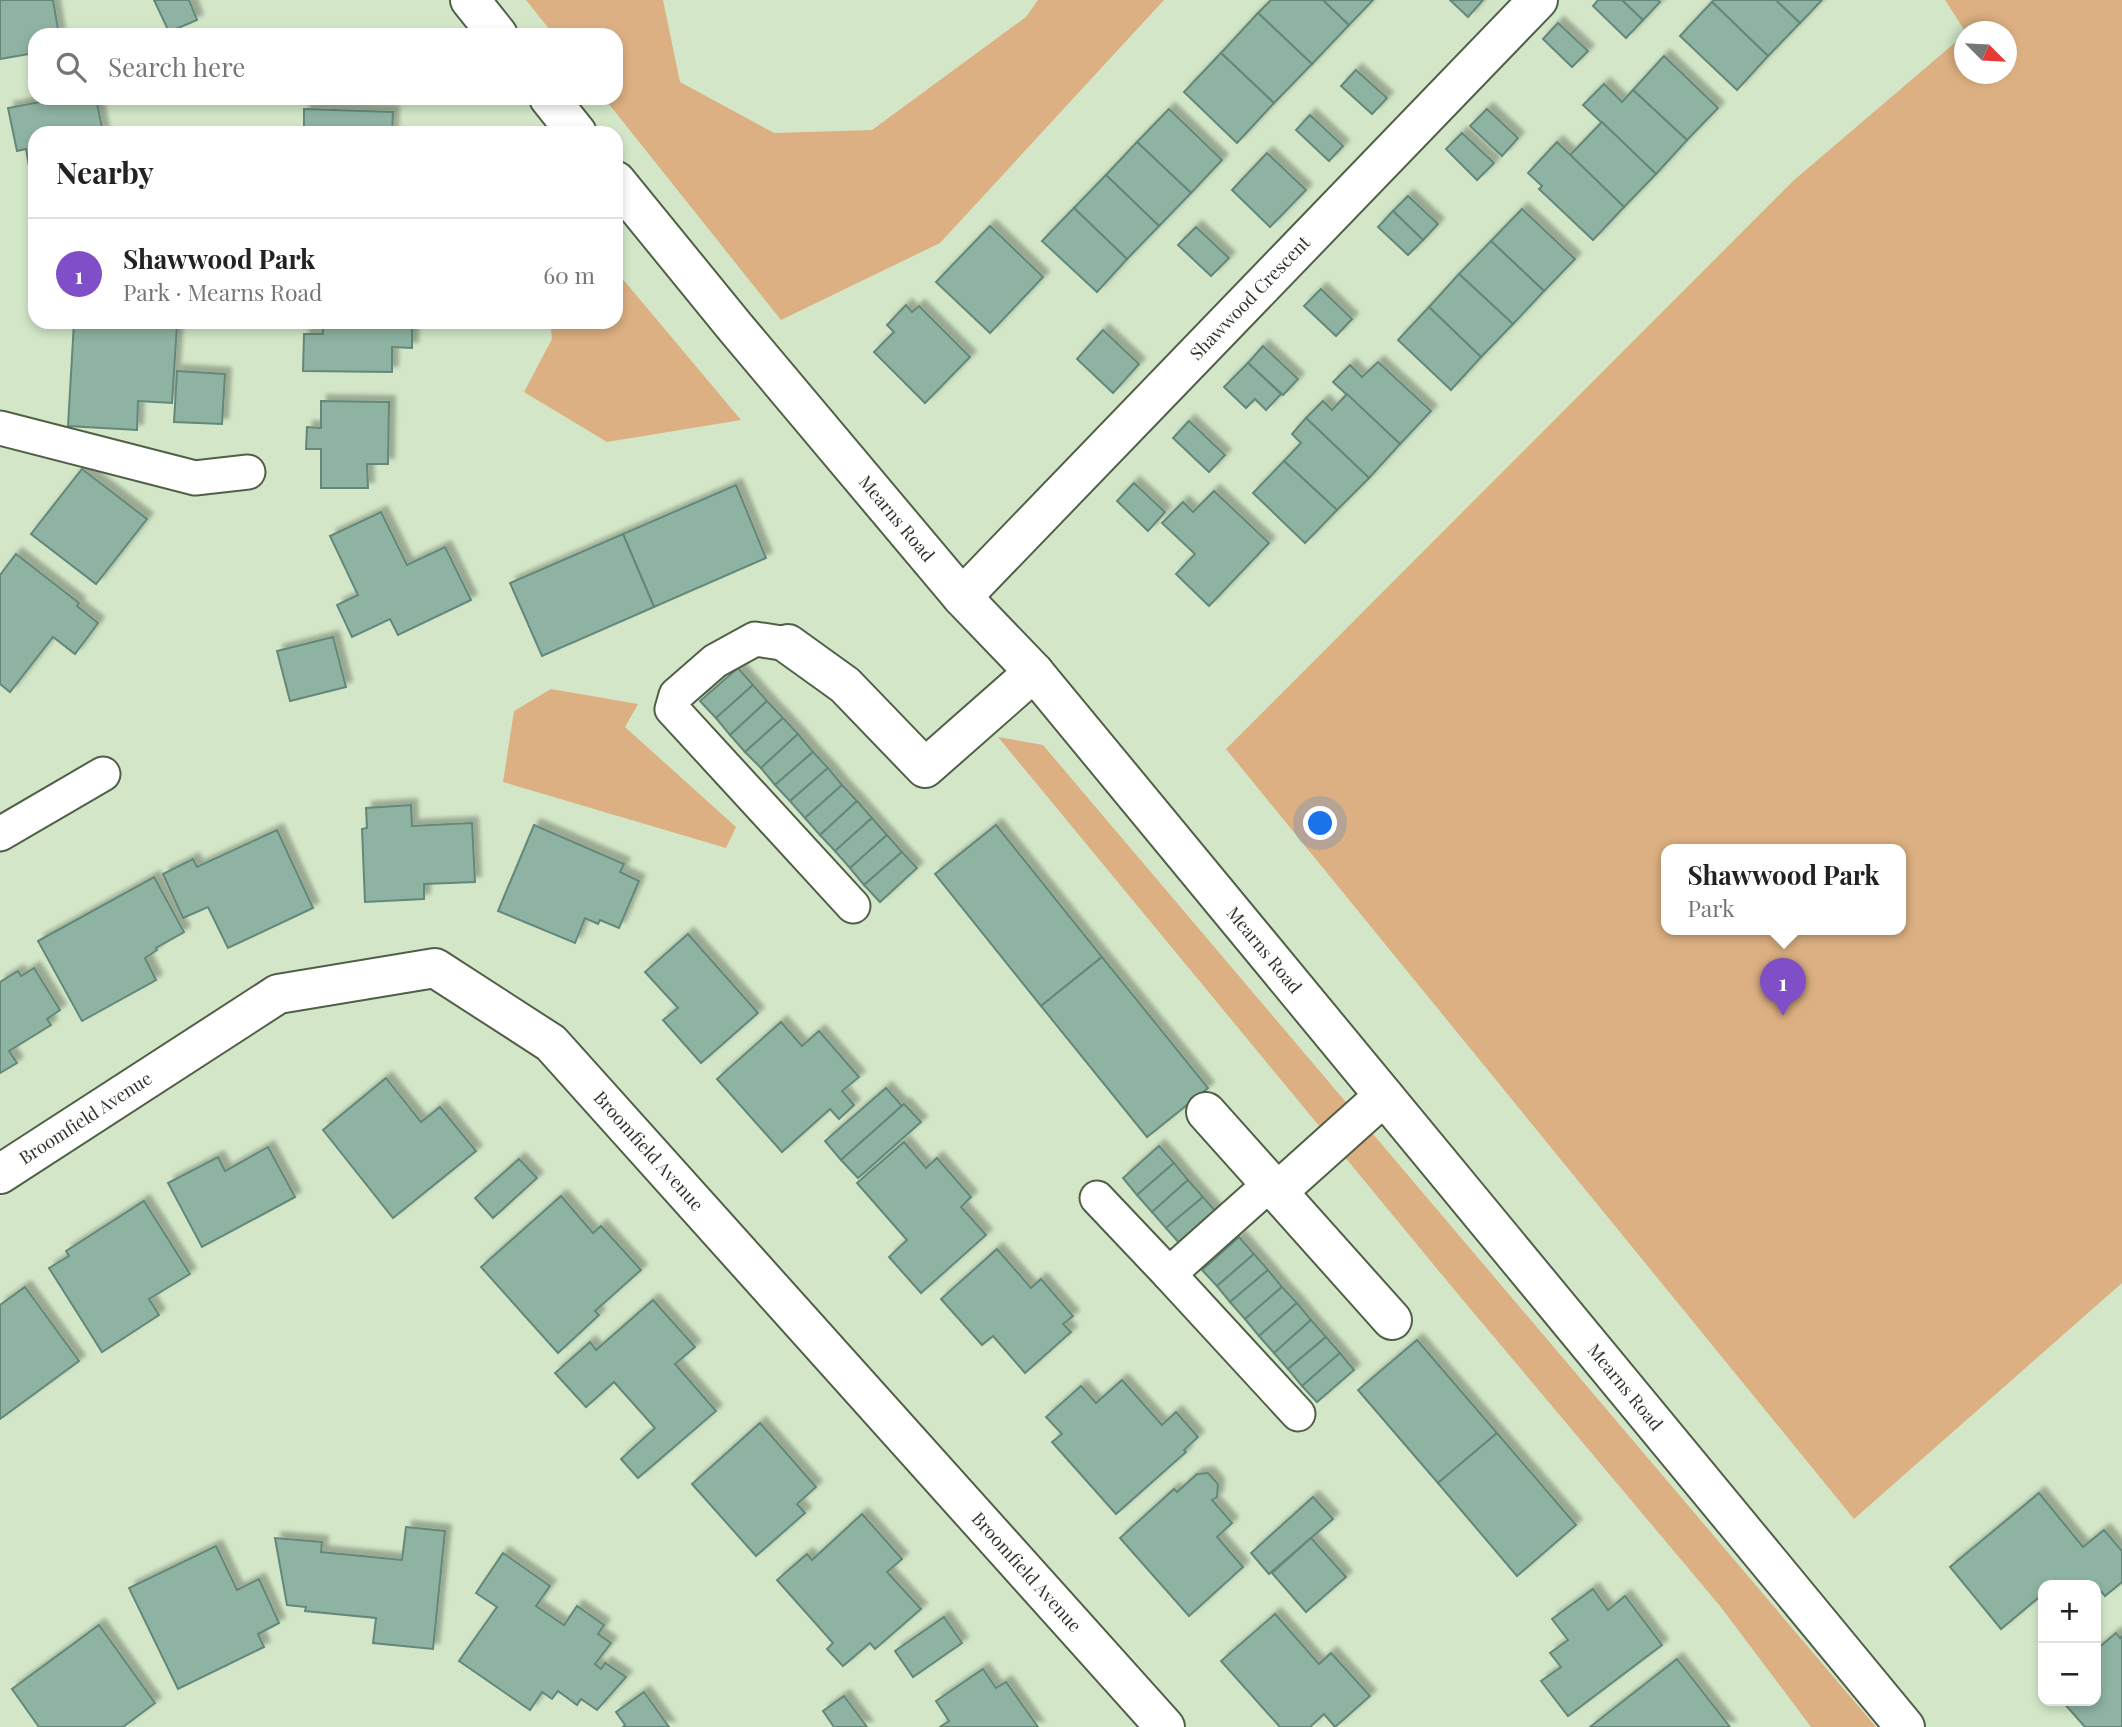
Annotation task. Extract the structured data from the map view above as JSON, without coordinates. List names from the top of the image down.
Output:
{
  "streets": {
    "street": ["Shawwood Crescent", "Mearns Road", "Broomfield Avenue"]
  },
  "crossings": [
    ["Shawwood Crescent", "Mearns Road"]
  ],
  "north": "bottom right",
  "page": {
    "search": "Search here",
    "heading": "Nearby",
    "list": [
      {
        "mark": "1",
        "name": "Shawwood Park",
        "note": "Park · Mearns Road",
        "value": "60 m"
      }
    ],
    "popup": ["Shawwood Park", "Park"],
    "pins": "1",
    "map_buttons": ["+", "−"]
  }
}
